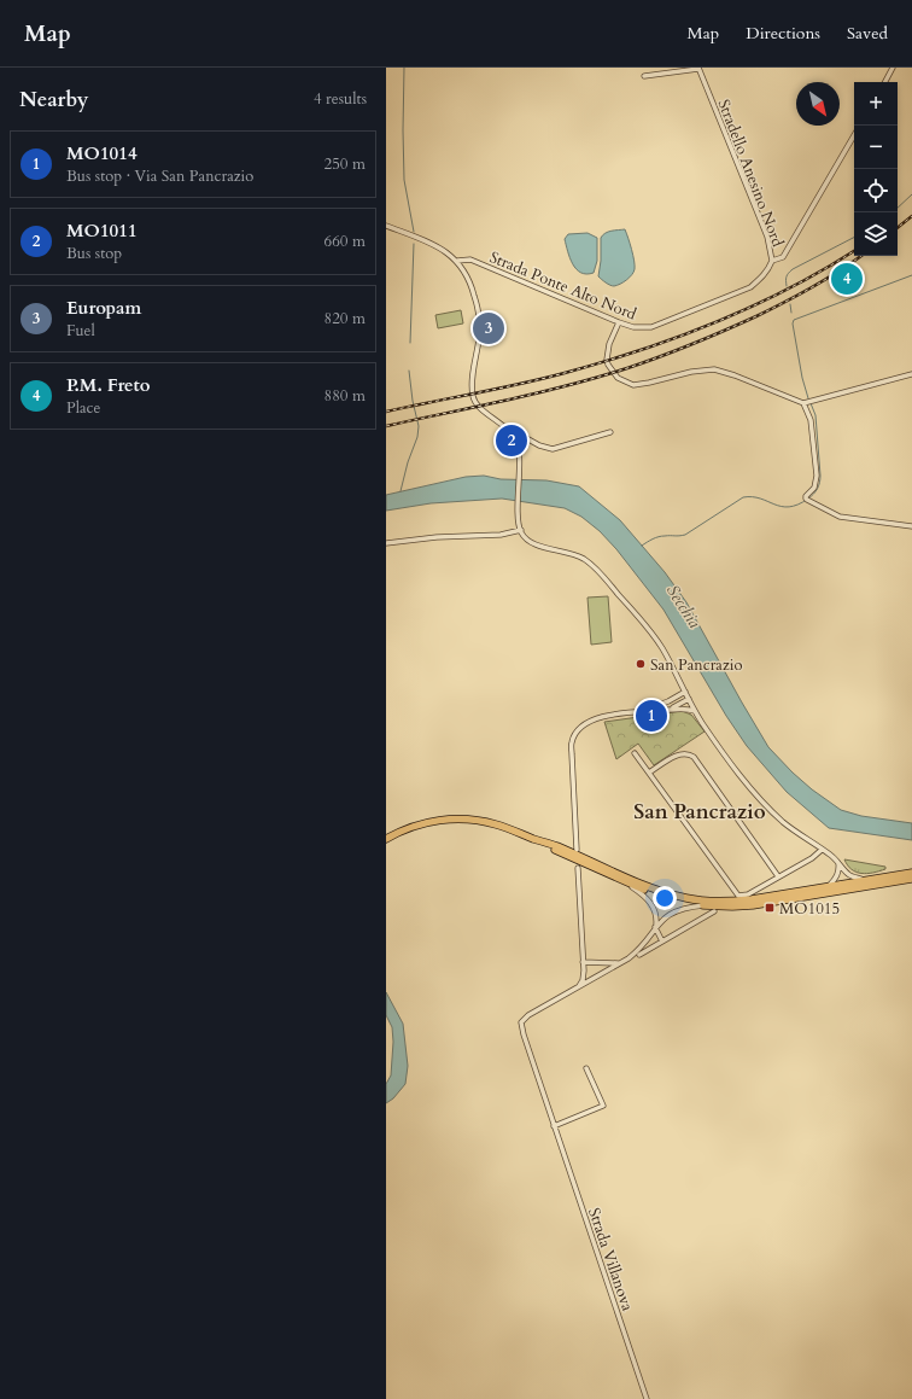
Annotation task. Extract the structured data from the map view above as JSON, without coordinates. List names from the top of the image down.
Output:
{
  "streets": {
    "street": ["Stradello Anesino Nord", "Strada Ponte Alto Nord", "Strada Villanova"]
  },
  "crossings": [
    ["Stradello Anesino Nord", "Strada Ponte Alto Nord"]
  ],
  "districts": ["San Pancrazio"],
  "water": ["Secchia"],
  "places": {
    "other": ["San Pancrazio"],
    "transit": ["MO1015"]
  },
  "north": "bottom right",
  "page": {
    "header": "Map",
    "nav": ["Map", "Directions", "Saved"],
    "heading": ["Nearby", "4 results"],
    "map_buttons": ["+", "−"],
    "list": [
      {
        "mark": "1",
        "name": "MO1014",
        "note": "Bus stop · Via San Pancrazio",
        "value": "250 m"
      },
      {
        "mark": "2",
        "name": "MO1011",
        "note": "Bus stop",
        "value": "660 m"
      },
      {
        "mark": "3",
        "name": "Europam",
        "note": "Fuel",
        "value": "820 m"
      },
      {
        "mark": "4",
        "name": "P.M. Freto",
        "note": "Place",
        "value": "880 m"
      }
    ],
    "pins": [
      "4",
      "3",
      "2",
      "1"
    ]
  }
}
